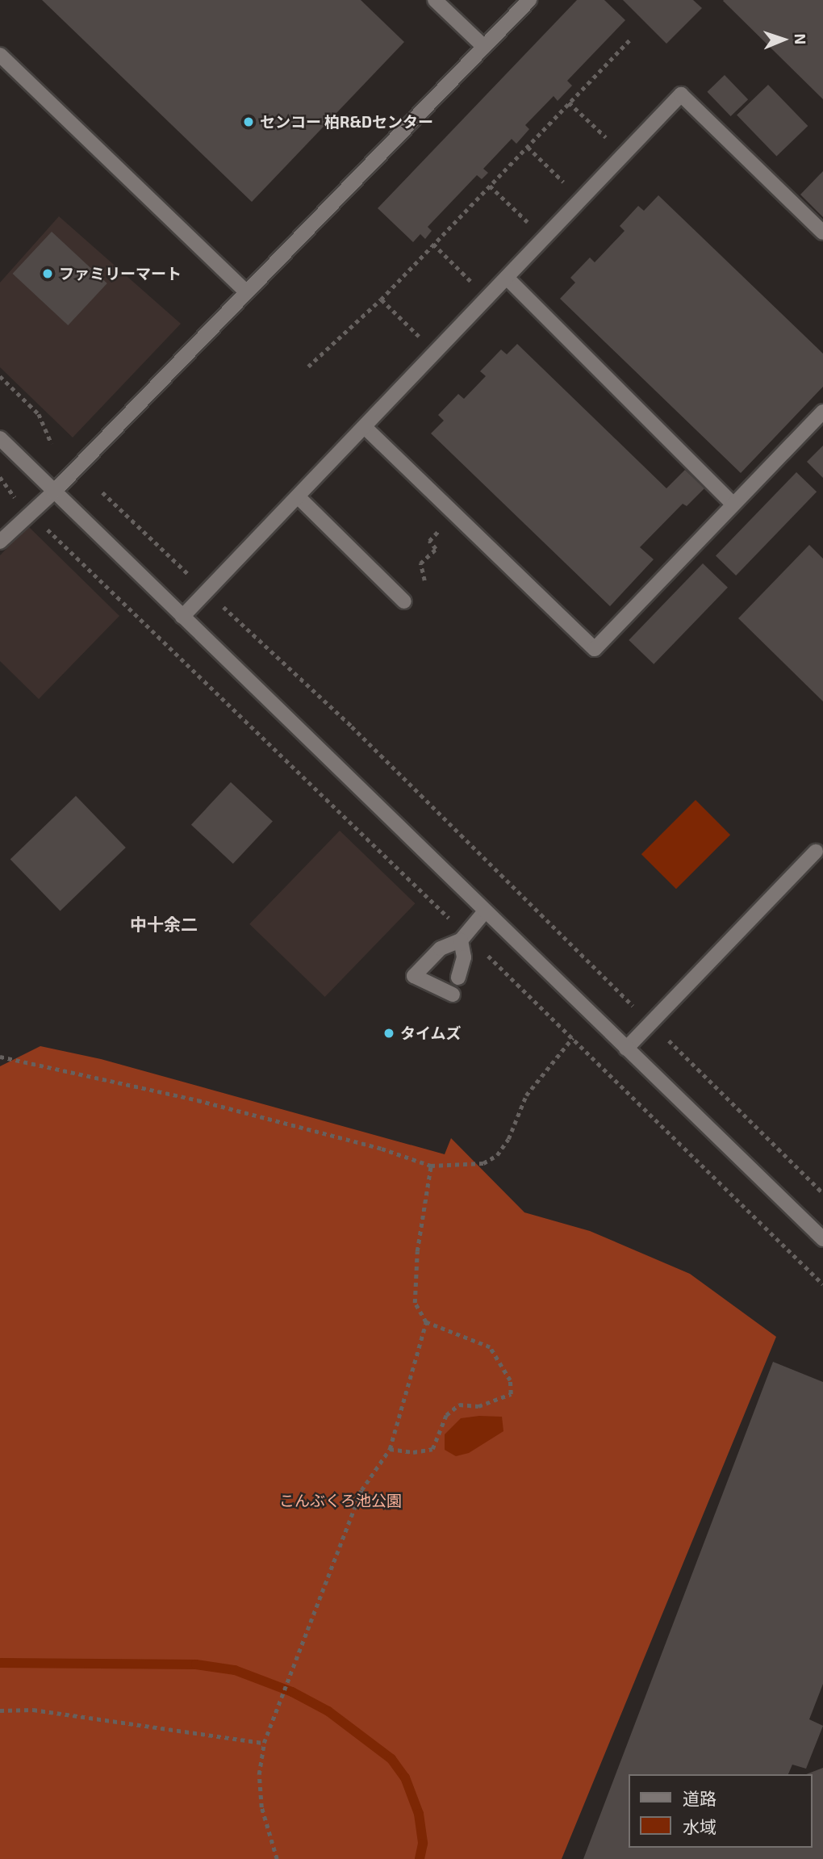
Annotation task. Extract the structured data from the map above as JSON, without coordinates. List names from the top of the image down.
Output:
{
  "districts": ["中十余二"],
  "parks": ["こんぶくろ池公園"],
  "places": ["センコー 柏R&Dセンター", "ファミリーマート", "タイムズ"],
  "legend": ["道路", "水域"],
  "north": "right"
}
